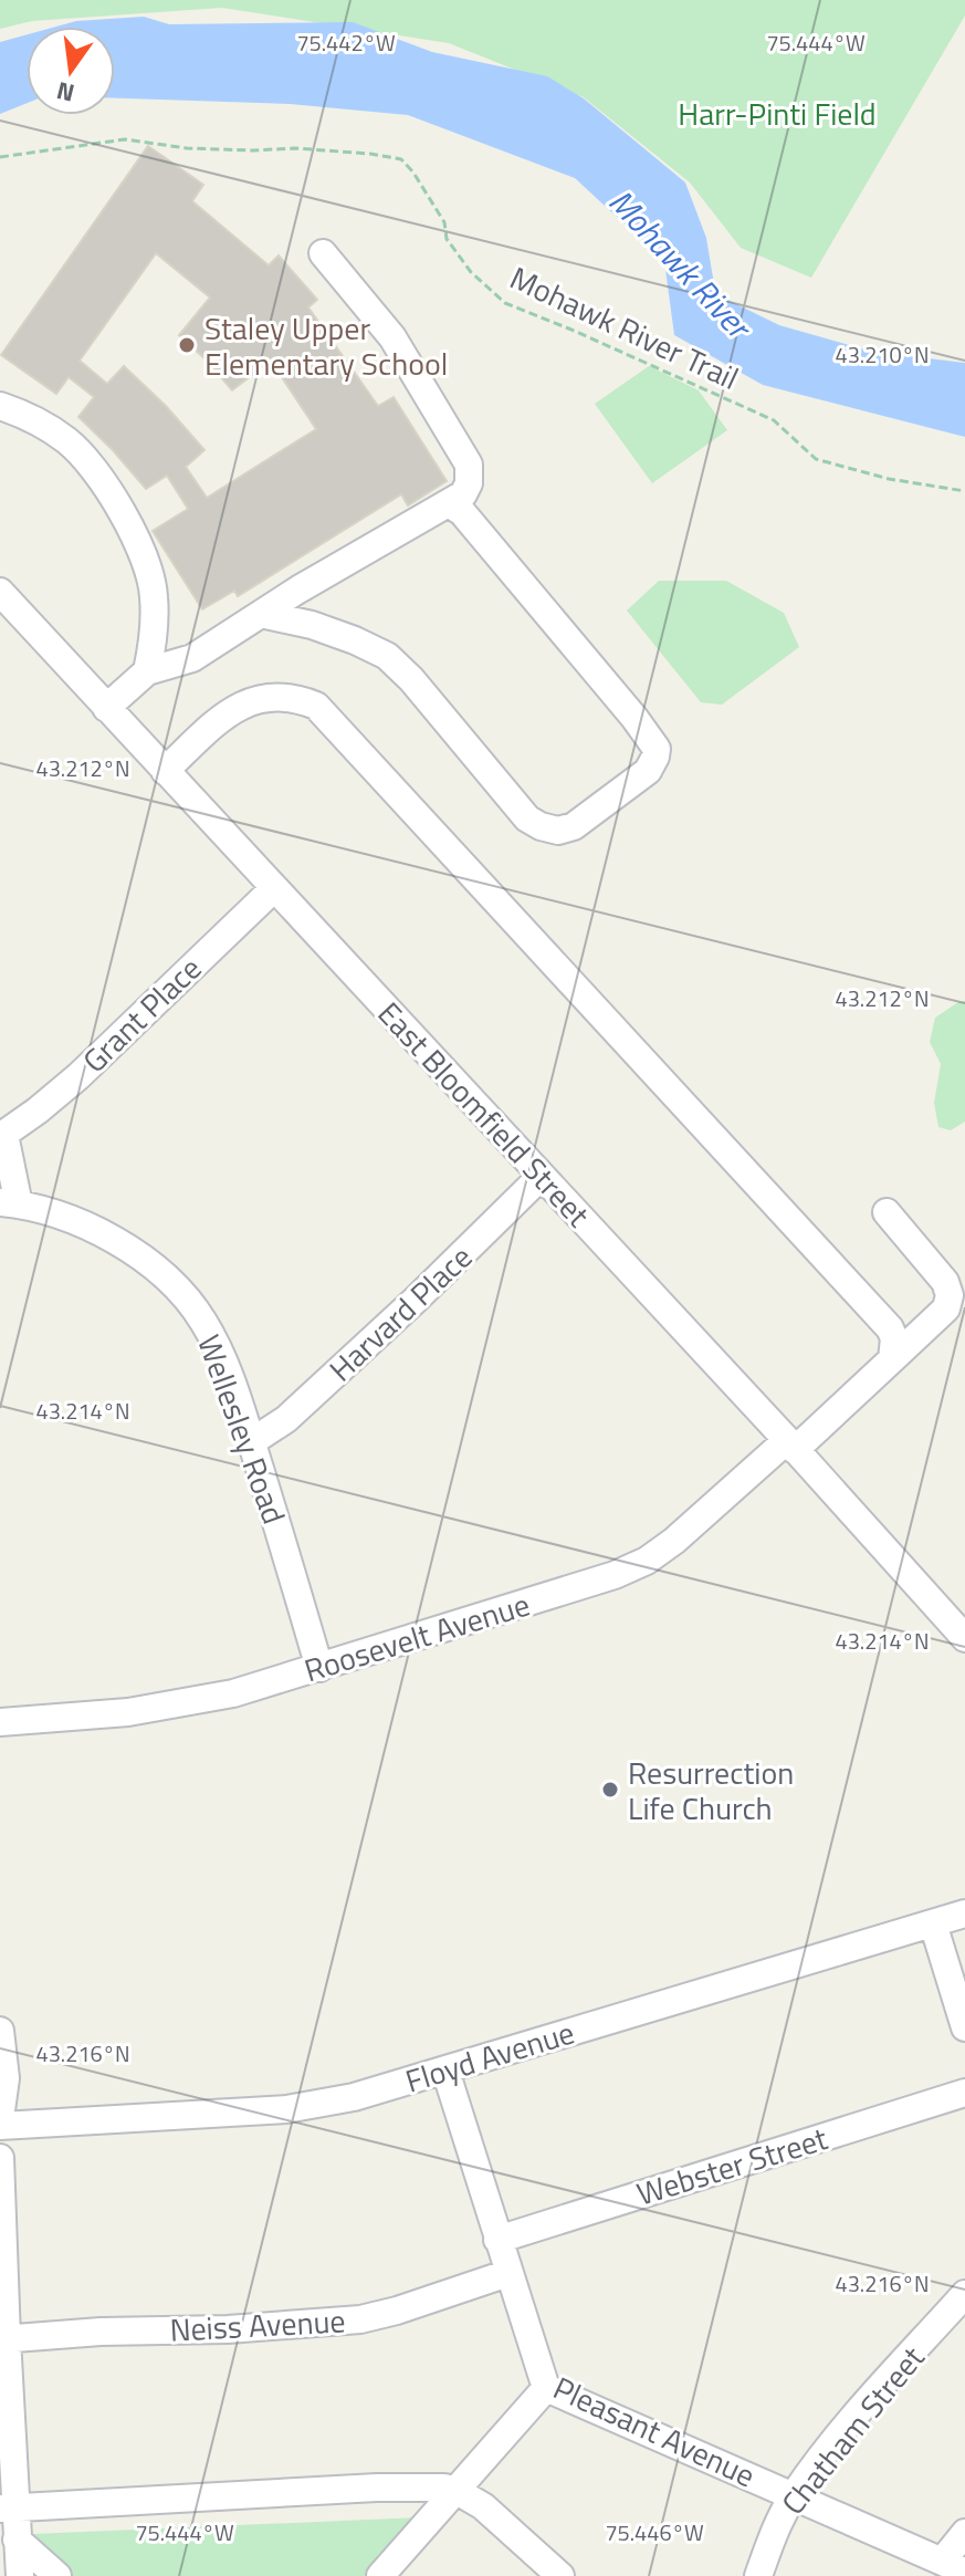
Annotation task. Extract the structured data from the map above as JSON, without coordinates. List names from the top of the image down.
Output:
{
  "streets": {
    "street": [
      "Grant Place",
      "East Bloomfield Street",
      "Harvard Place",
      "Wellesley Road",
      "Roosevelt Avenue",
      "Floyd Avenue",
      "Webster Street",
      "Neiss Avenue",
      "Chatham Street",
      "Pleasant Avenue"
    ],
    "path": ["Mohawk River Trail"]
  },
  "crossings": [
    ["Grant Place", "East Bloomfield Street"],
    ["Grant Place", "Wellesley Road"],
    ["East Bloomfield Street", "Harvard Place"],
    ["East Bloomfield Street", "Roosevelt Avenue"],
    ["Harvard Place", "Wellesley Road"],
    ["Wellesley Road", "Roosevelt Avenue"],
    ["Floyd Avenue", "Pleasant Avenue"],
    ["Webster Street", "Pleasant Avenue"],
    ["Neiss Avenue", "Pleasant Avenue"],
    ["Chatham Street", "Pleasant Avenue"]
  ],
  "water": ["Mohawk River"],
  "parks": ["Harr-Pinti Field"],
  "places": ["Staley Upper Elementary School", "Resurrection Life Church"],
  "north": "bottom",
  "coordinates": [
    "75.442°W",
    "75.444°W",
    "43.210°N",
    "43.212°N",
    "43.214°N",
    "43.216°N",
    "75.446°W"
  ]
}
